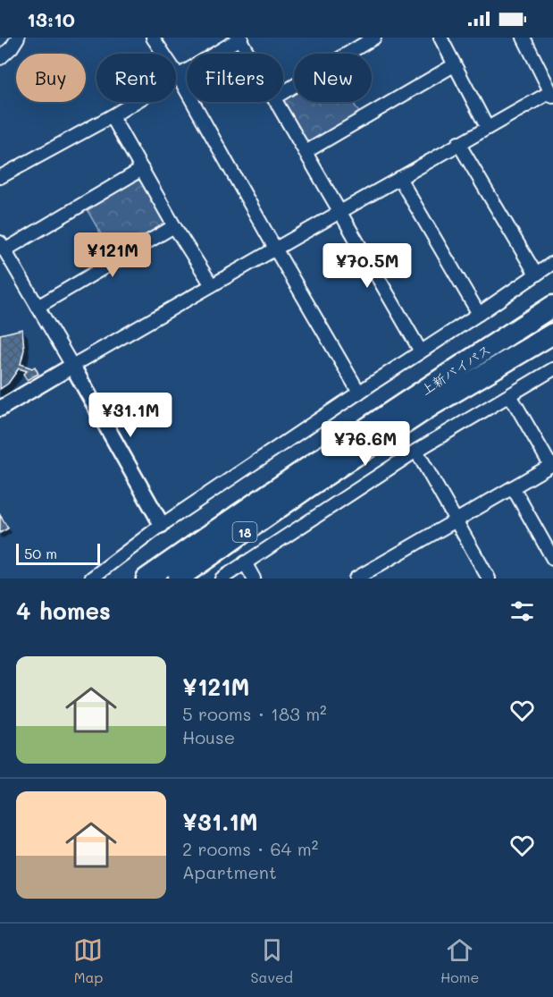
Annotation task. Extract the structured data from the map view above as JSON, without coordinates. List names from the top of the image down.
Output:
{
  "streets": {
    "highway": ["上新バイパス", "18"]
  },
  "scale_bar": "50 m",
  "page": {
    "status": "13:10",
    "chip": [
      "Buy",
      "Rent",
      "Filters",
      "New"
    ],
    "price": [
      "¥121M",
      "¥70.5M",
      "¥31.1M",
      "¥76.6M"
    ],
    "scale": "50 m",
    "heading": "4 homes",
    "list": [
      {
        "name": "¥121M",
        "note": "5 rooms · 183 m² · House"
      },
      {
        "name": "¥31.1M",
        "note": "2 rooms · 64 m² · Apartment"
      }
    ],
    "tabs": ["Map", "Saved", "Home"]
  }
}
